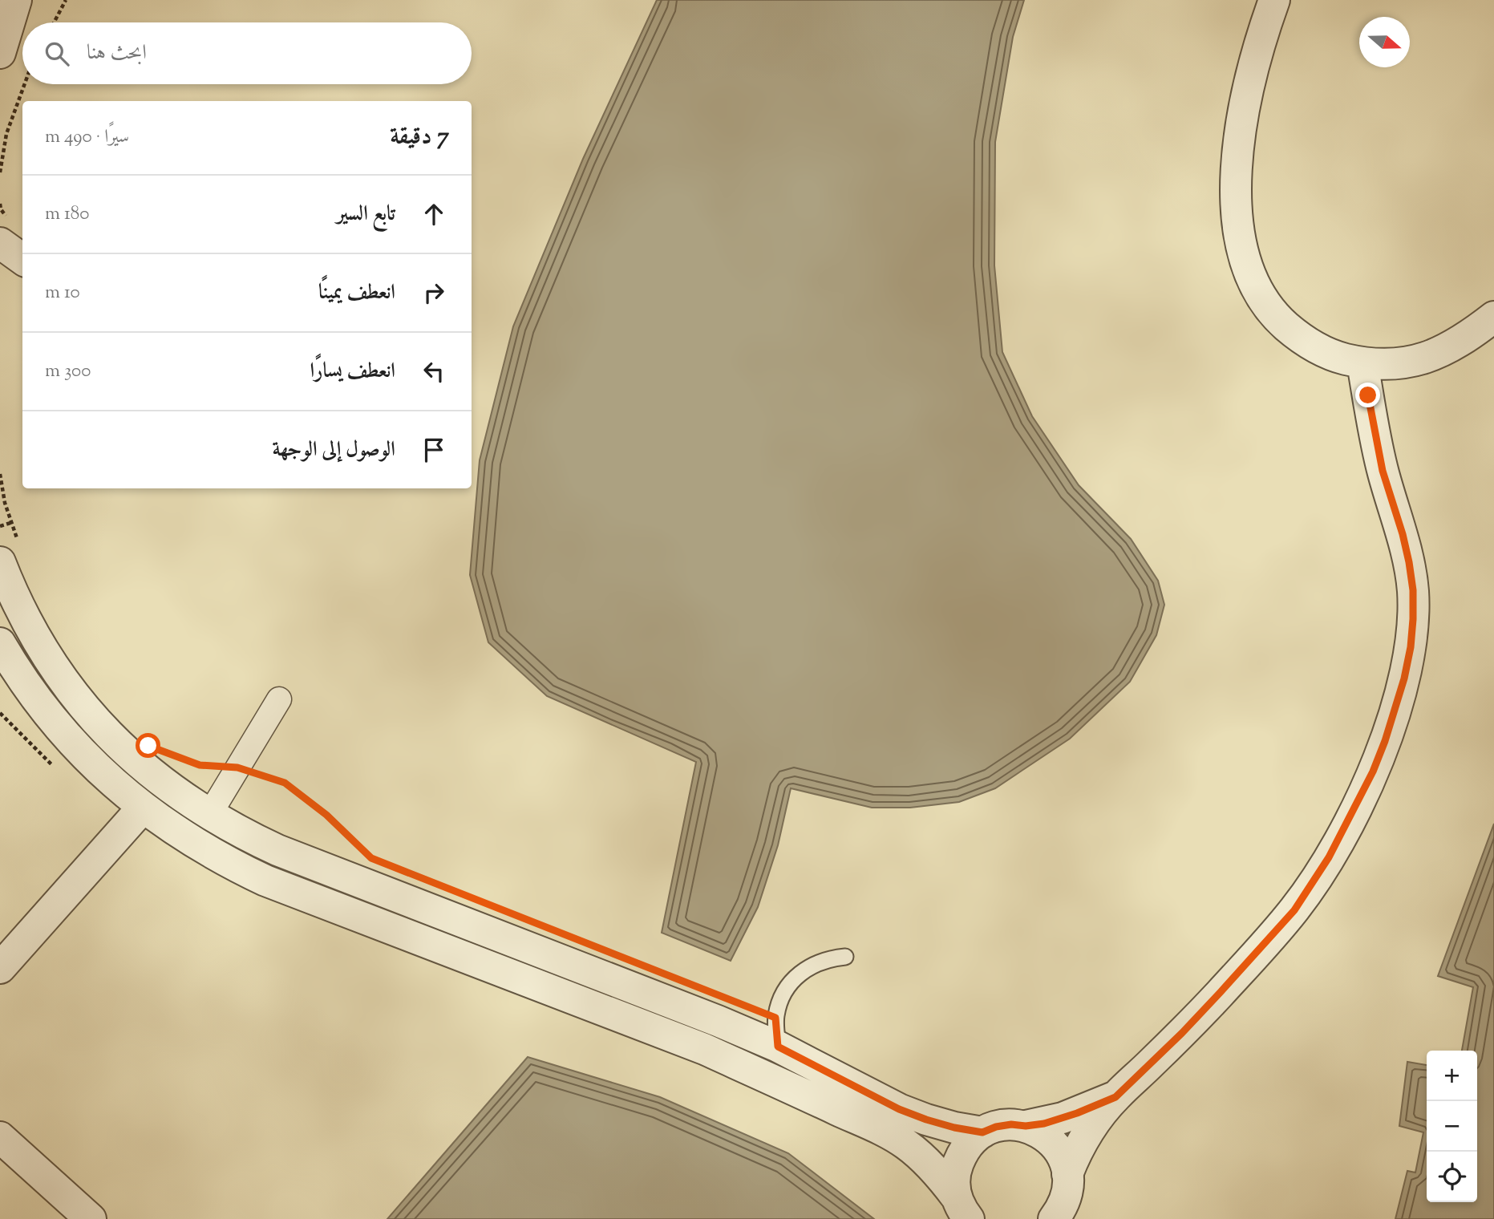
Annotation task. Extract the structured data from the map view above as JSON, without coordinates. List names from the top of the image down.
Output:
{
  "north": "right",
  "page": {
    "search": "ابحث هنا",
    "heading": ["7 دقيقة", "سيرًا · 490 m"],
    "list": [
      ["تابع السير", "180 m"],
      ["انعطف يمينًا", "10 m"],
      ["انعطف يسارًا", "300 m"],
      "الوصول إلى الوجهة"
    ],
    "map_buttons": ["+", "−"]
  }
}
